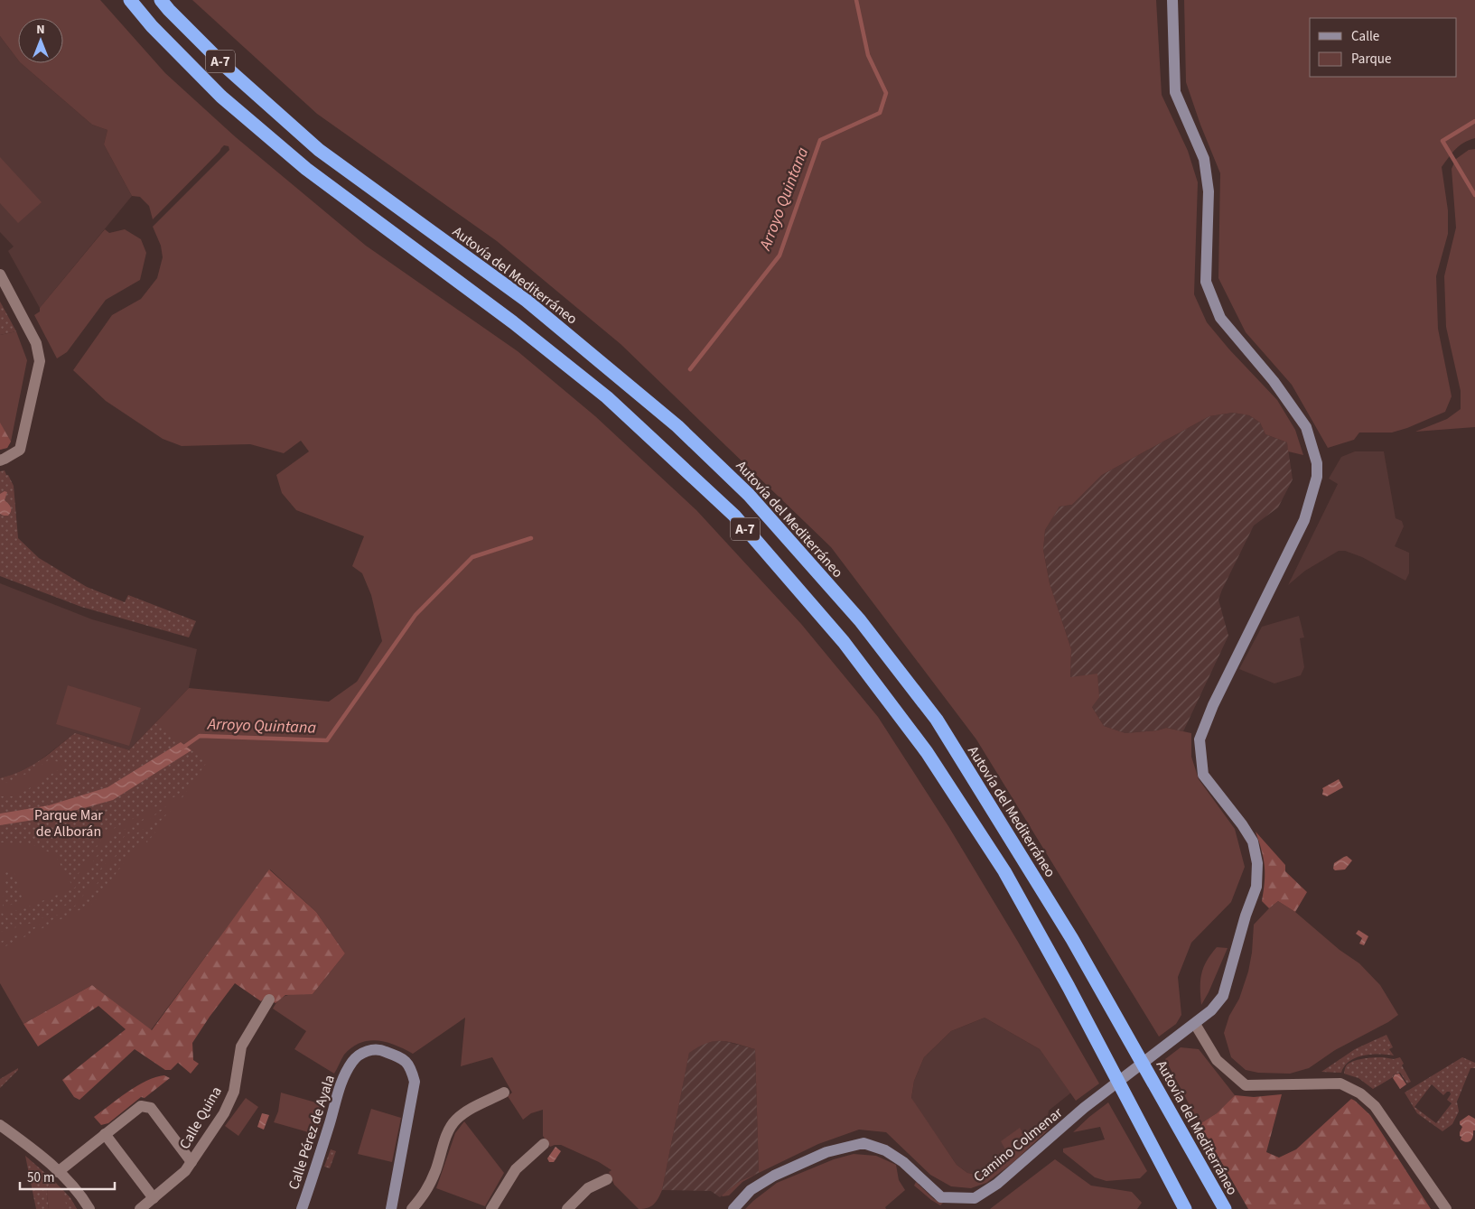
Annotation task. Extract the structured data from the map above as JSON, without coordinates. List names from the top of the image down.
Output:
{
  "streets": {
    "highway": ["A-7", "Autovía del Mediterráneo"],
    "main road": ["Calle Pérez de Ayala", "Camino Colmenar"],
    "street": ["Calle Quina"]
  },
  "water": ["Arroyo Quintana"],
  "parks": ["Parque Mar de Alborán"],
  "legend": ["Calle", "Parque"],
  "scale_bar": "50 m",
  "north": "top"
}
